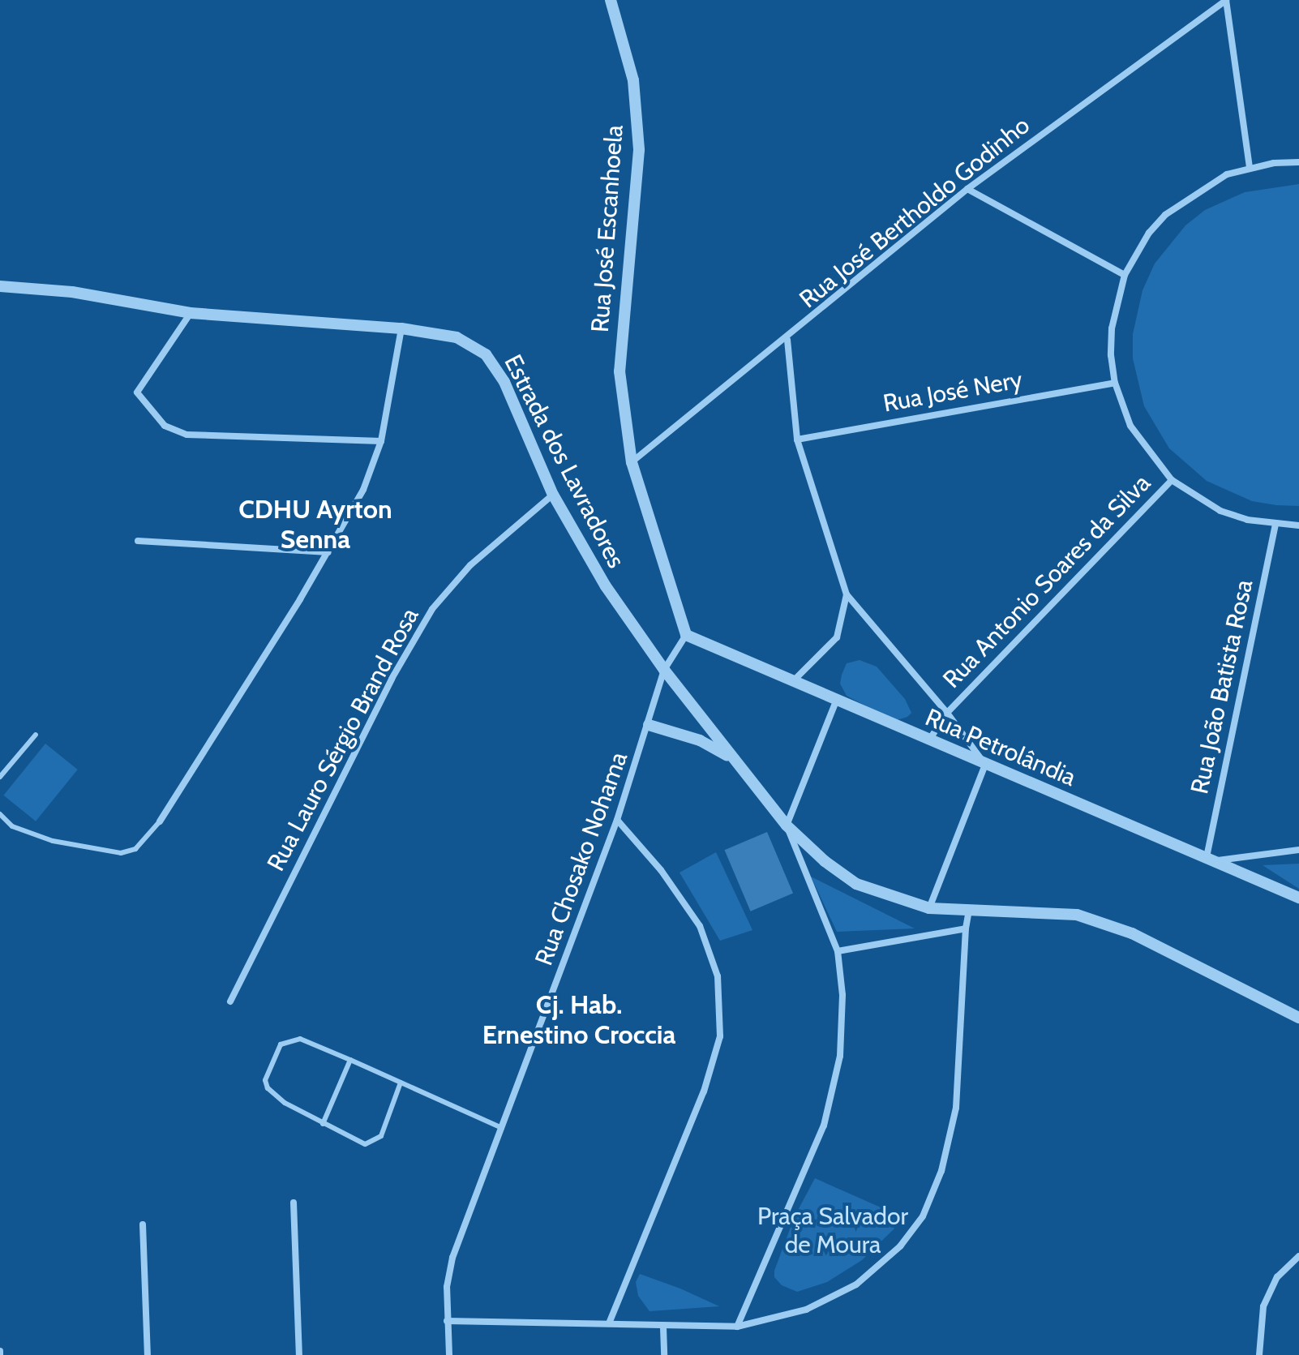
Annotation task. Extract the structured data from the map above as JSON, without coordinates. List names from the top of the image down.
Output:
{
  "streets": {
    "street": [
      "Rua José Bertholdo Godinho",
      "Rua José Escanhoela",
      "Rua José Nery",
      "Estrada dos Lavradores",
      "Rua Antonio Soares da Silva",
      "Rua João Batista Rosa",
      "Rua Lauro Sérgio Brand Rosa",
      "Rua Petrolândia",
      "Rua Chosako Nohama"
    ]
  },
  "crossings": [
    ["Rua José Bertholdo Godinho", "Rua José Escanhoela"],
    ["Rua José Escanhoela", "Rua Petrolândia"],
    ["Rua José Escanhoela", "Rua Chosako Nohama"],
    ["Estrada dos Lavradores", "Rua Lauro Sérgio Brand Rosa"],
    ["Estrada dos Lavradores", "Rua Chosako Nohama"],
    ["Rua Antonio Soares da Silva", "Rua Petrolândia"],
    ["Rua João Batista Rosa", "Rua Petrolândia"],
    ["Rua Petrolândia", "Rua Chosako Nohama"]
  ],
  "districts": ["CDHU Ayrton Senna", "Cj. Hab. Ernestino Croccia"],
  "parks": ["Praça Salvador de Moura"]
}
